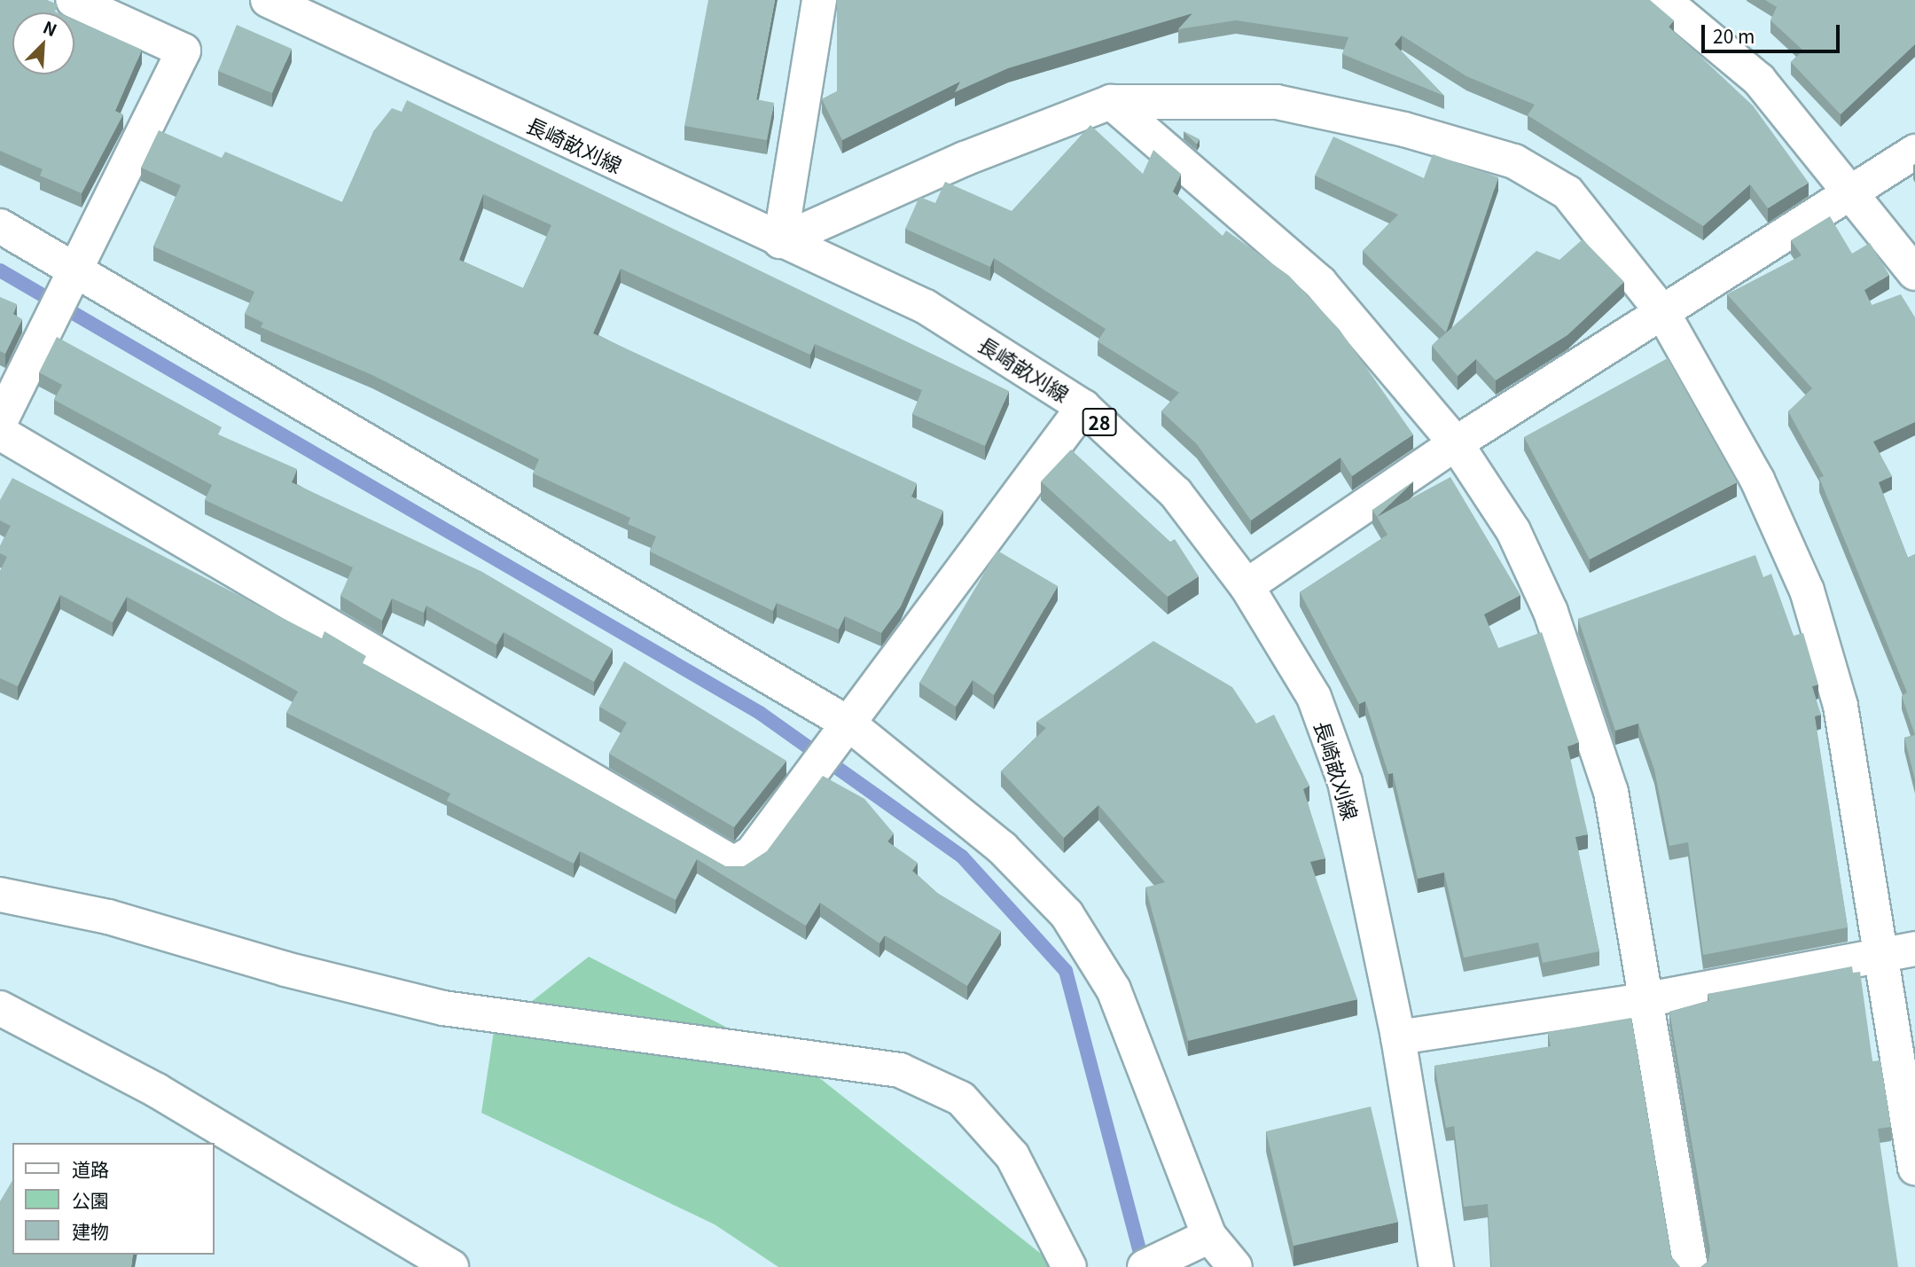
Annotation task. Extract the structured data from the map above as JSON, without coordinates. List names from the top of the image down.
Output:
{
  "streets": {
    "street": ["長崎畝刈線", "28"]
  },
  "legend": ["道路", "公園", "建物"],
  "scale_bar": "20 m",
  "north": "top right"
}
